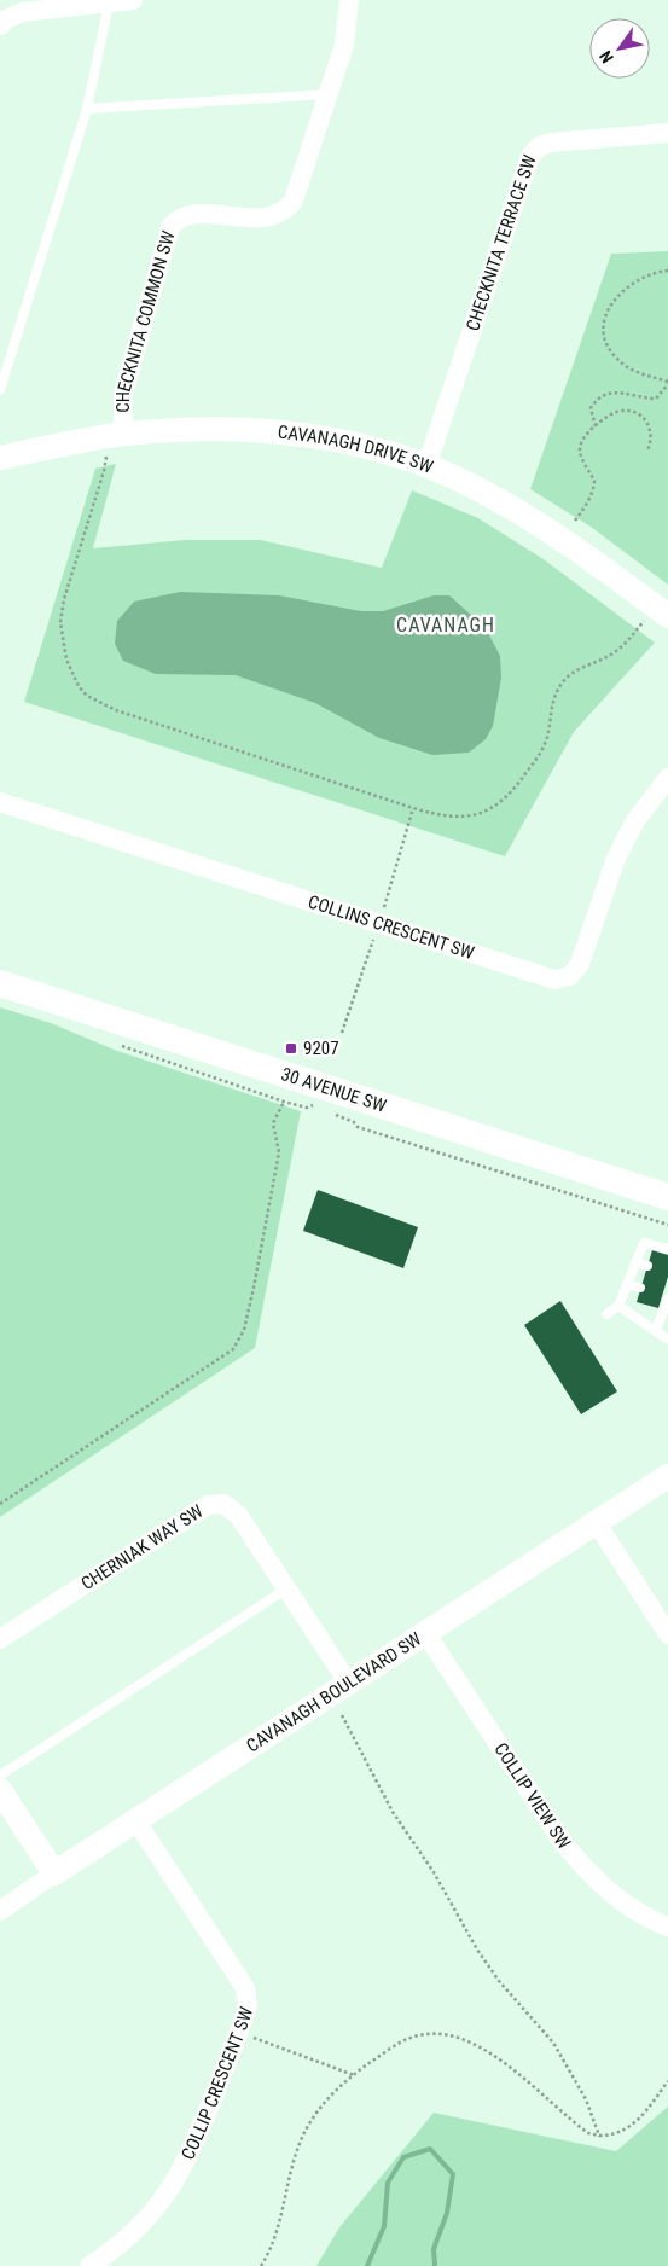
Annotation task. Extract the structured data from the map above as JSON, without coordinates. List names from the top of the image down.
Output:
{
  "streets": {
    "main road": ["30 AVENUE SW"],
    "street": [
      "CHECKNITA TERRACE SW",
      "CHECKNITA COMMON SW",
      "CAVANAGH DRIVE SW",
      "COLLINS CRESCENT SW",
      "CHERNIAK WAY SW",
      "CAVANAGH BOULEVARD SW",
      "COLLIP VIEW SW",
      "COLLIP CRESCENT SW"
    ]
  },
  "crossings": [
    ["CHECKNITA TERRACE SW", "CAVANAGH DRIVE SW"],
    ["CHECKNITA COMMON SW", "CAVANAGH DRIVE SW"],
    ["CHERNIAK WAY SW", "CAVANAGH BOULEVARD SW"],
    ["CAVANAGH BOULEVARD SW", "COLLIP VIEW SW"],
    ["CAVANAGH BOULEVARD SW", "COLLIP CRESCENT SW"]
  ],
  "districts": ["CAVANAGH"],
  "places": {
    "transit": ["9207"]
  },
  "north": "bottom left"
}
